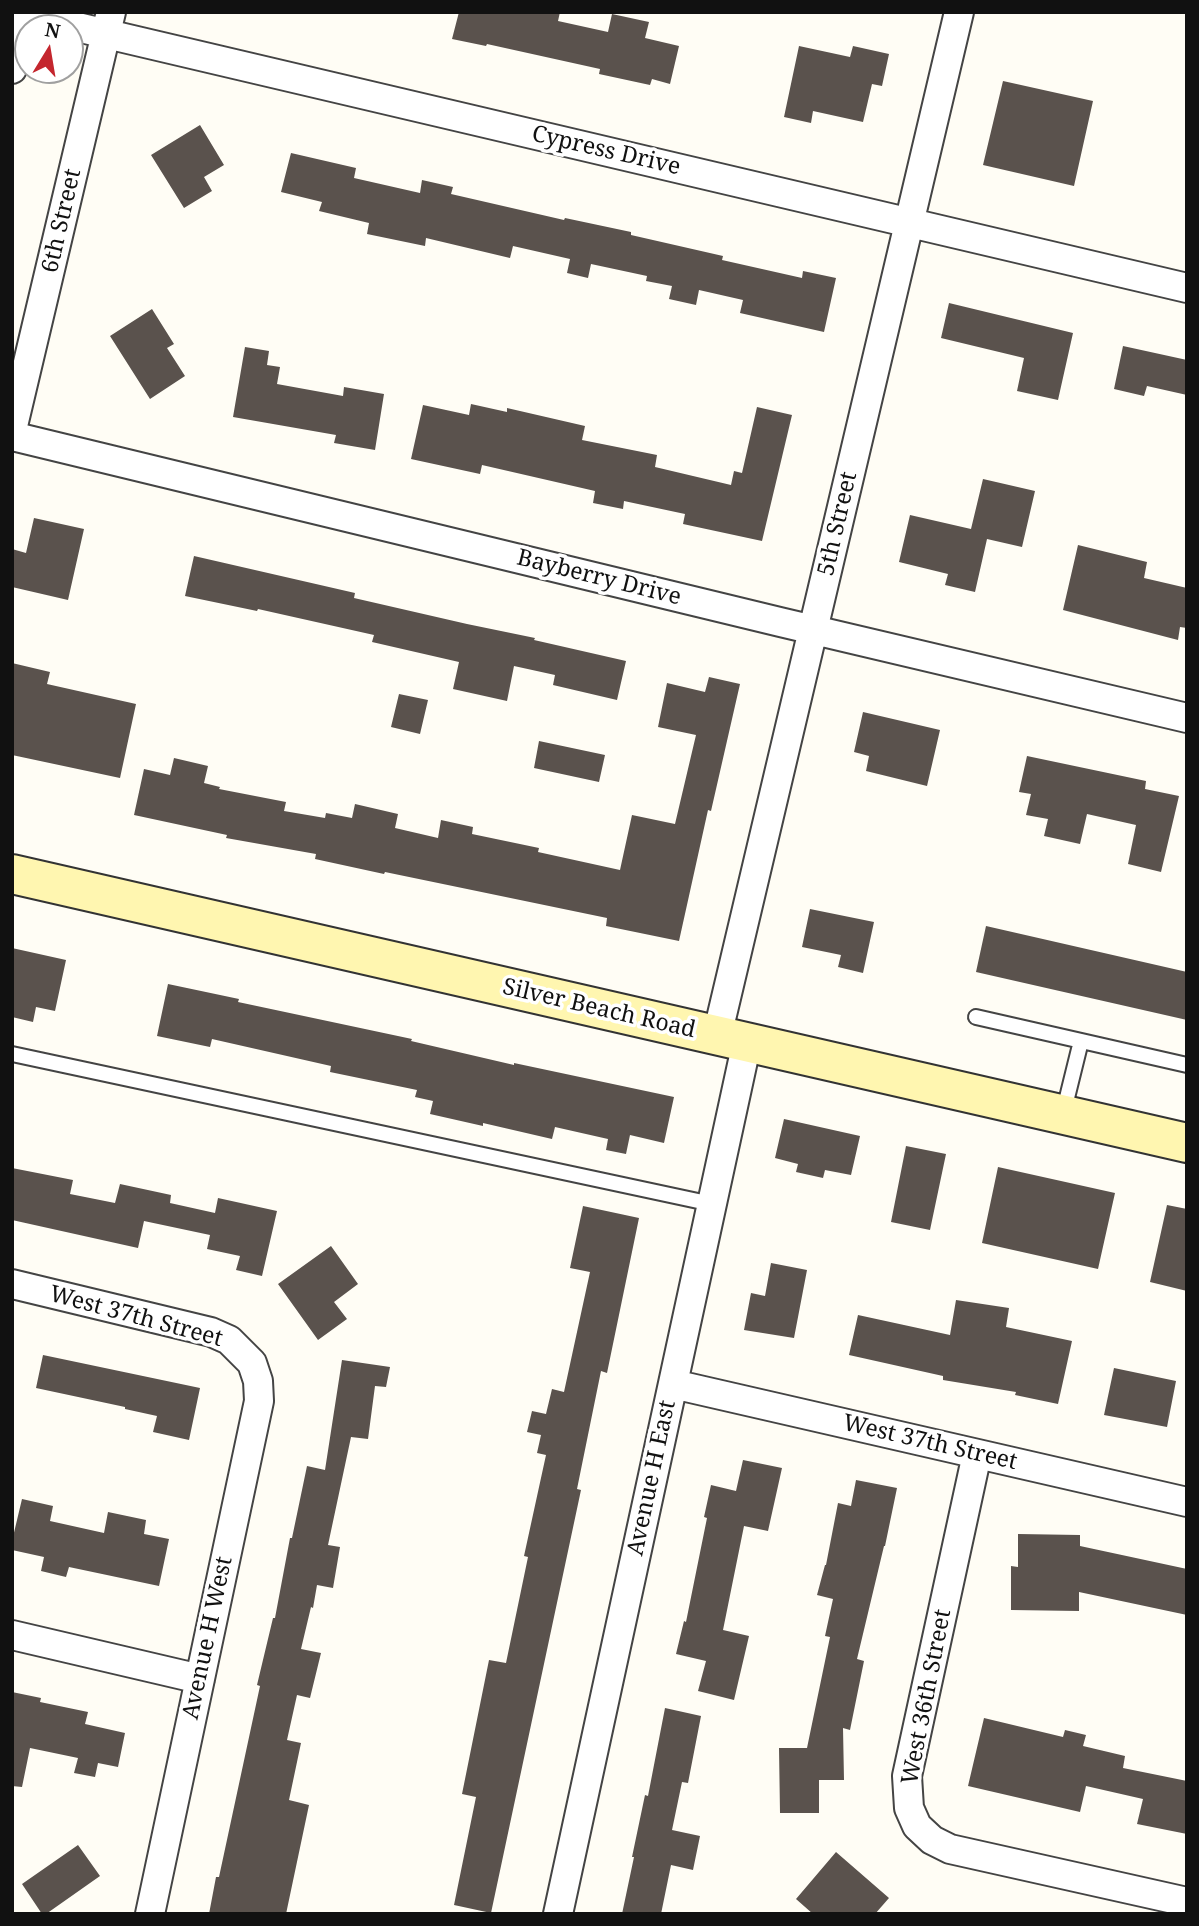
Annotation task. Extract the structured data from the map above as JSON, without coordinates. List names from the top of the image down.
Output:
{
  "streets": {
    "street": [
      "Cypress Drive",
      "6th Street",
      "5th Street",
      "Bayberry Drive",
      "Silver Beach Road",
      "West 37th Street",
      "Avenue H East",
      "Avenue H West",
      "West 36th Street"
    ]
  },
  "crossings": [
    ["Cypress Drive", "6th Street"],
    ["Cypress Drive", "5th Street"],
    ["5th Street", "Bayberry Drive"],
    ["5th Street", "Silver Beach Road"],
    ["5th Street", "Avenue H East"],
    ["Silver Beach Road", "Avenue H East"],
    ["West 37th Street", "Avenue H East"],
    ["West 37th Street", "Avenue H West"],
    ["West 37th Street", "West 36th Street"]
  ],
  "north": "top"
}
